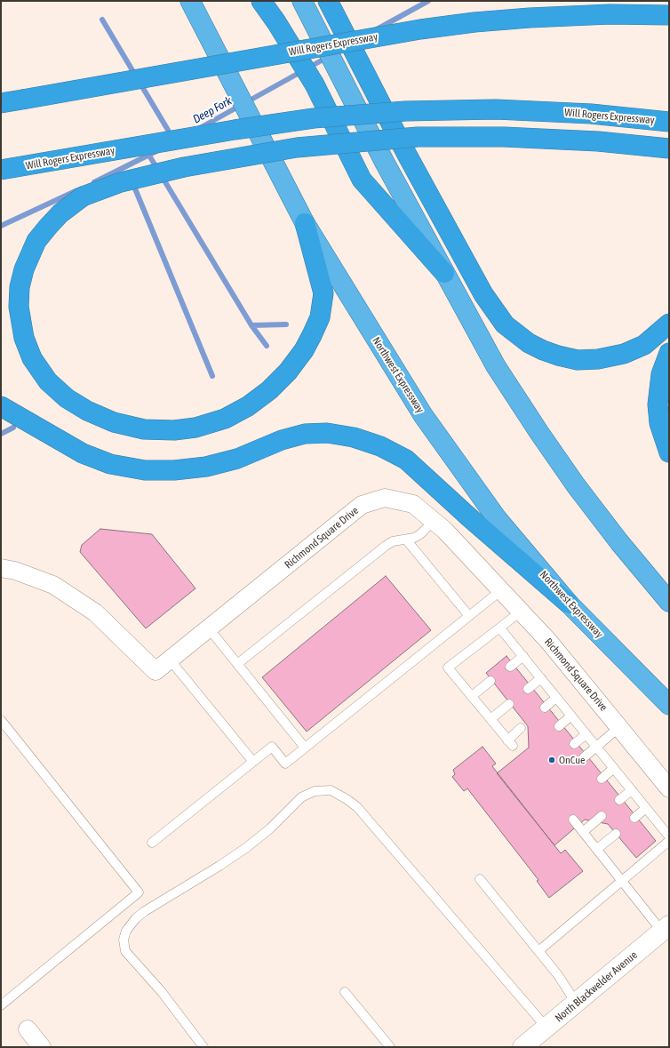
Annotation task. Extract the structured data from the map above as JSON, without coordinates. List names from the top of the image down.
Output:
{
  "streets": {
    "highway": ["Will Rogers Expressway", "Northwest Expressway"],
    "street": ["Richmond Square Drive", "North Blackwelder Avenue"]
  },
  "water": ["Deep Fork"],
  "places": ["OnCue"]
}
